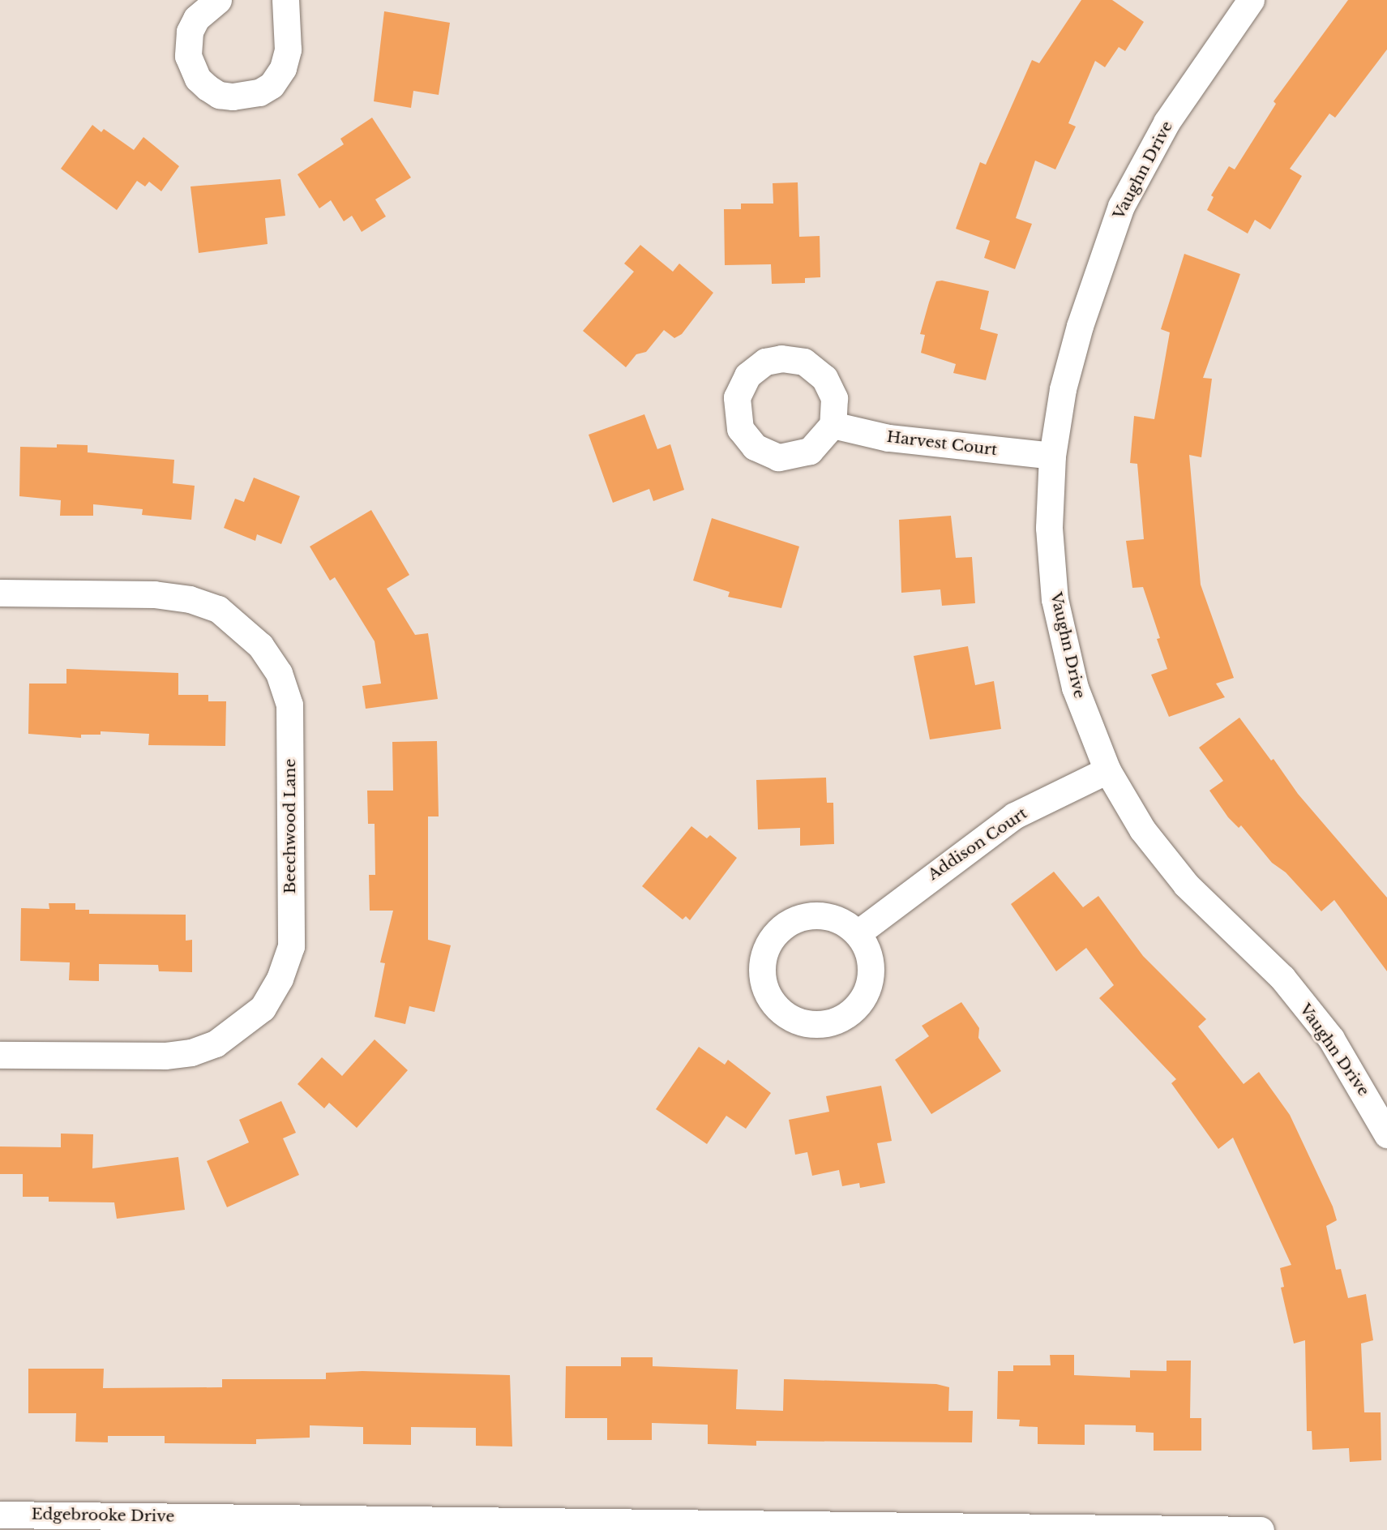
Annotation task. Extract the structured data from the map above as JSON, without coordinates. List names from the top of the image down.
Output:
{
  "streets": {
    "street": [
      "Vaughn Drive",
      "Harvest Court",
      "Beechwood Lane",
      "Addison Court",
      "Edgebrooke Drive"
    ]
  },
  "crossings": [
    ["Vaughn Drive", "Harvest Court"],
    ["Vaughn Drive", "Addison Court"]
  ]
}
